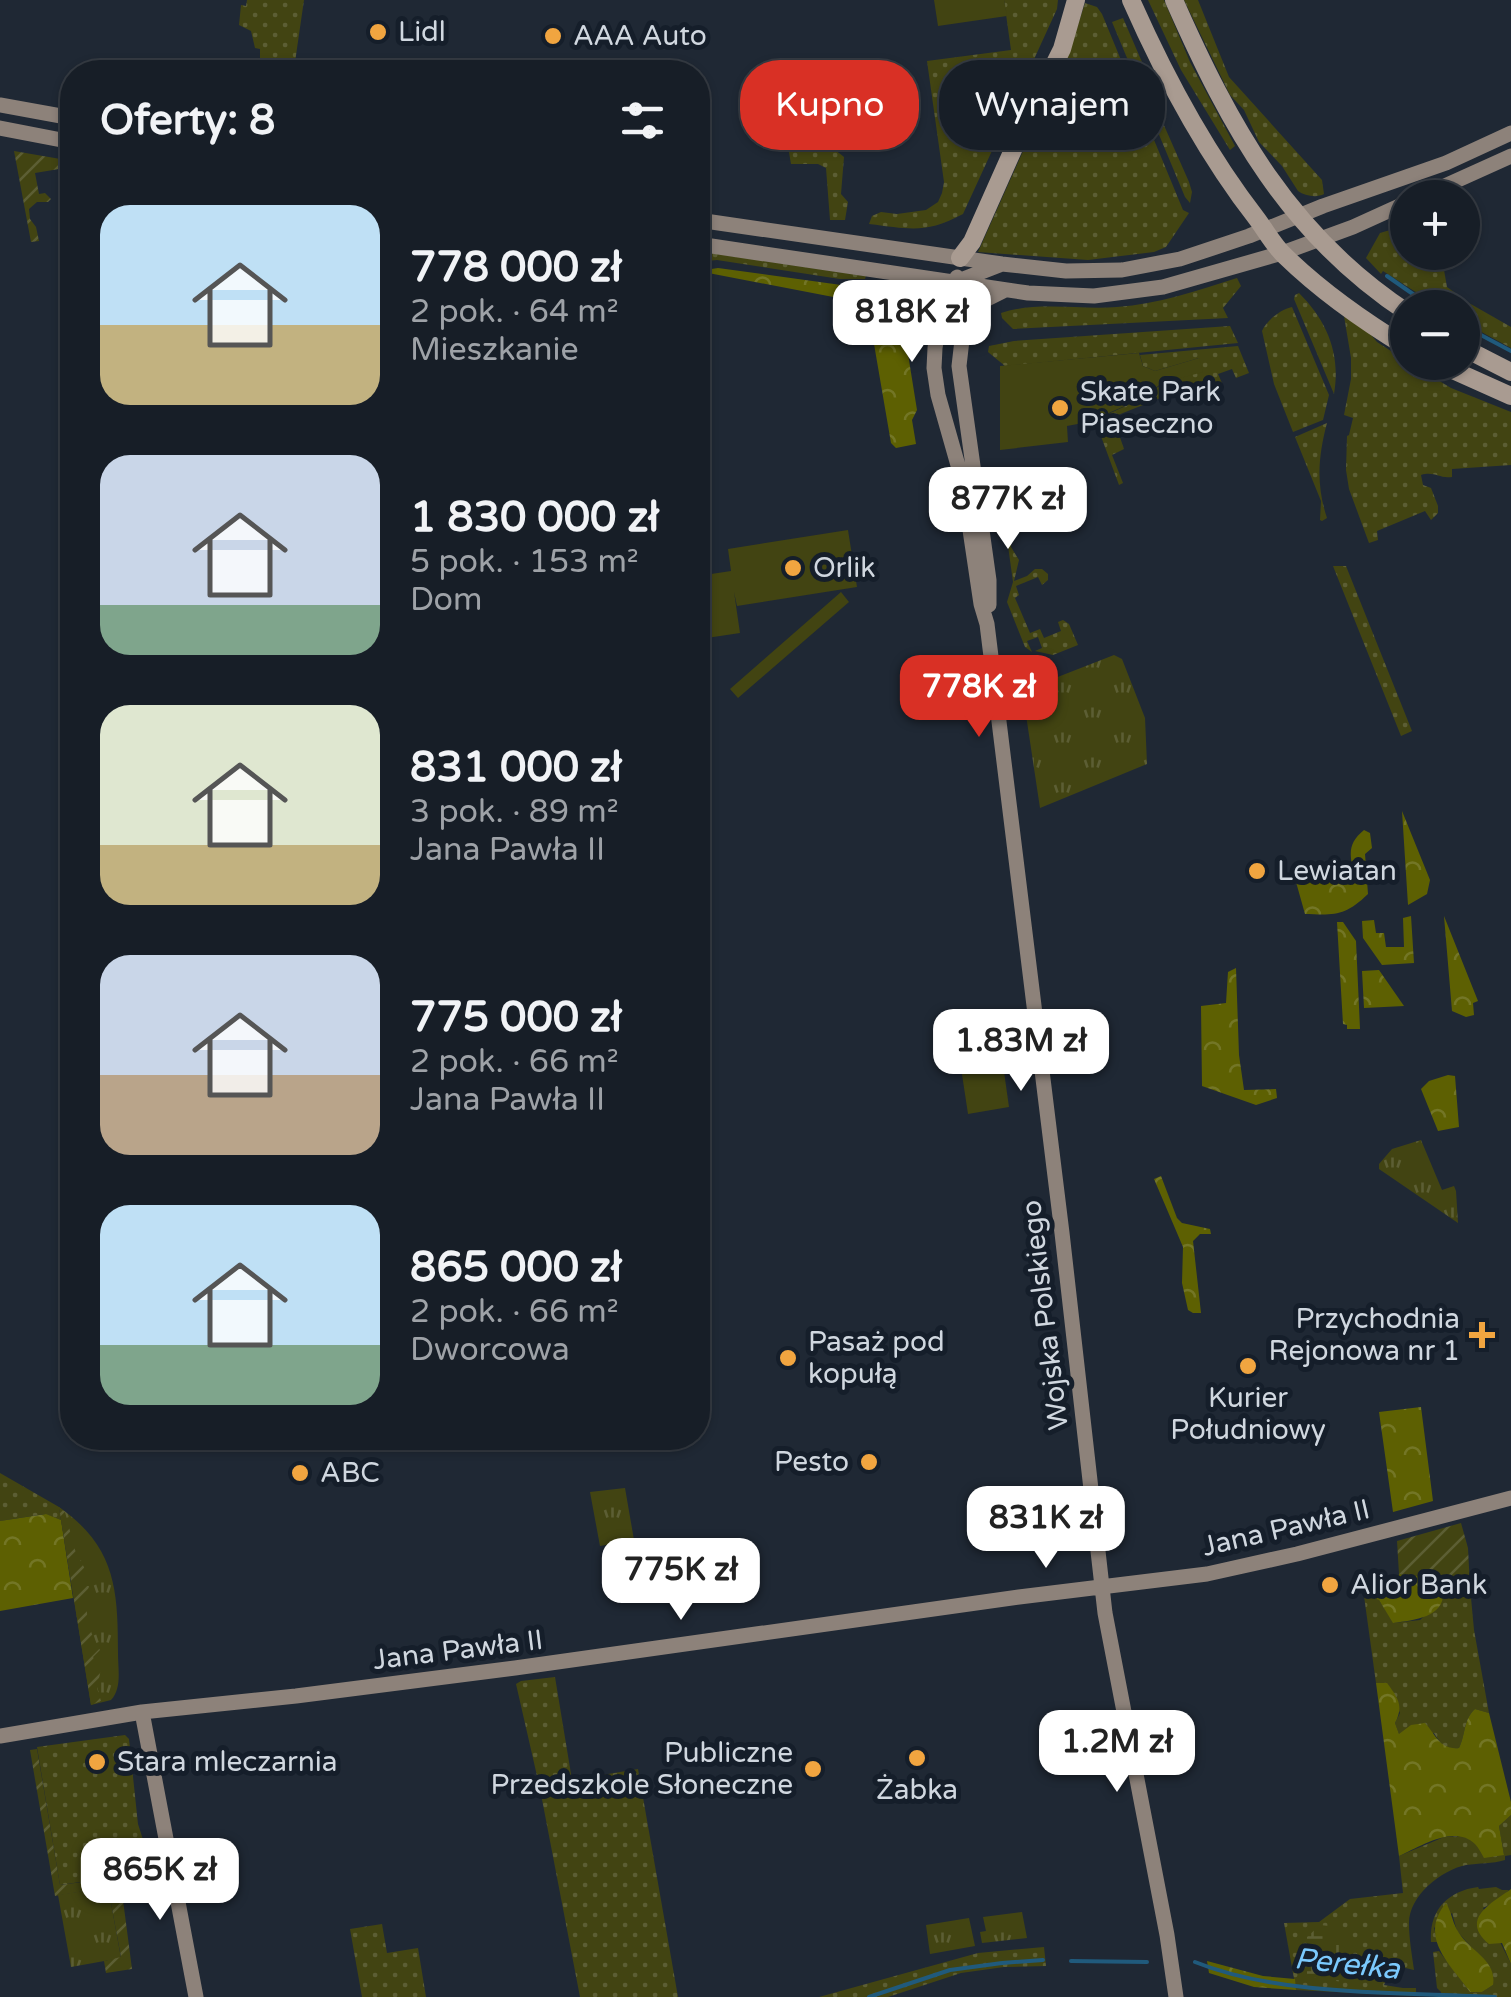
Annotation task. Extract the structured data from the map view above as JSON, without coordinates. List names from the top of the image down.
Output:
{
  "streets": {
    "street": ["Wojska Polskiego", "Jana Pawła II"]
  },
  "crossings": [
    ["Wojska Polskiego", "Jana Pawła II"]
  ],
  "water": ["Perełka"],
  "places": {
    "other": [
      "Lidl",
      "AAA Auto",
      "Skate Park Piaseczno",
      "Orlik",
      "Lewiatan",
      "Pasaż pod kopułą",
      "Kurier Południowy",
      "Pesto",
      "ABC",
      "Alior Bank",
      "Żabka",
      "Stara mleczarnia",
      "Publiczne Przedszkole Słoneczne"
    ],
    "health": ["Przychodnia Rejonowa nr 1"]
  },
  "page": {
    "chip": ["Kupno", "Wynajem"],
    "heading": "Oferty: 8",
    "map_buttons": ["+", "−"],
    "list": [
      {
        "name": "778 000 zł",
        "note": "2 pok. · 64 m² · Mieszkanie"
      },
      {
        "name": "1 830 000 zł",
        "note": "5 pok. · 153 m² · Dom"
      },
      {
        "name": "831 000 zł",
        "note": "3 pok. · 89 m² · Jana Pawła II"
      },
      {
        "name": "775 000 zł",
        "note": "2 pok. · 66 m² · Jana Pawła II"
      },
      {
        "name": "865 000 zł",
        "note": "2 pok. · 66 m² · Dworcowa"
      }
    ],
    "price": [
      "818K zł",
      "877K zł",
      "778K zł",
      "1.83M zł",
      "831K zł",
      "775K zł",
      "1.2M zł",
      "865K zł"
    ]
  }
}
